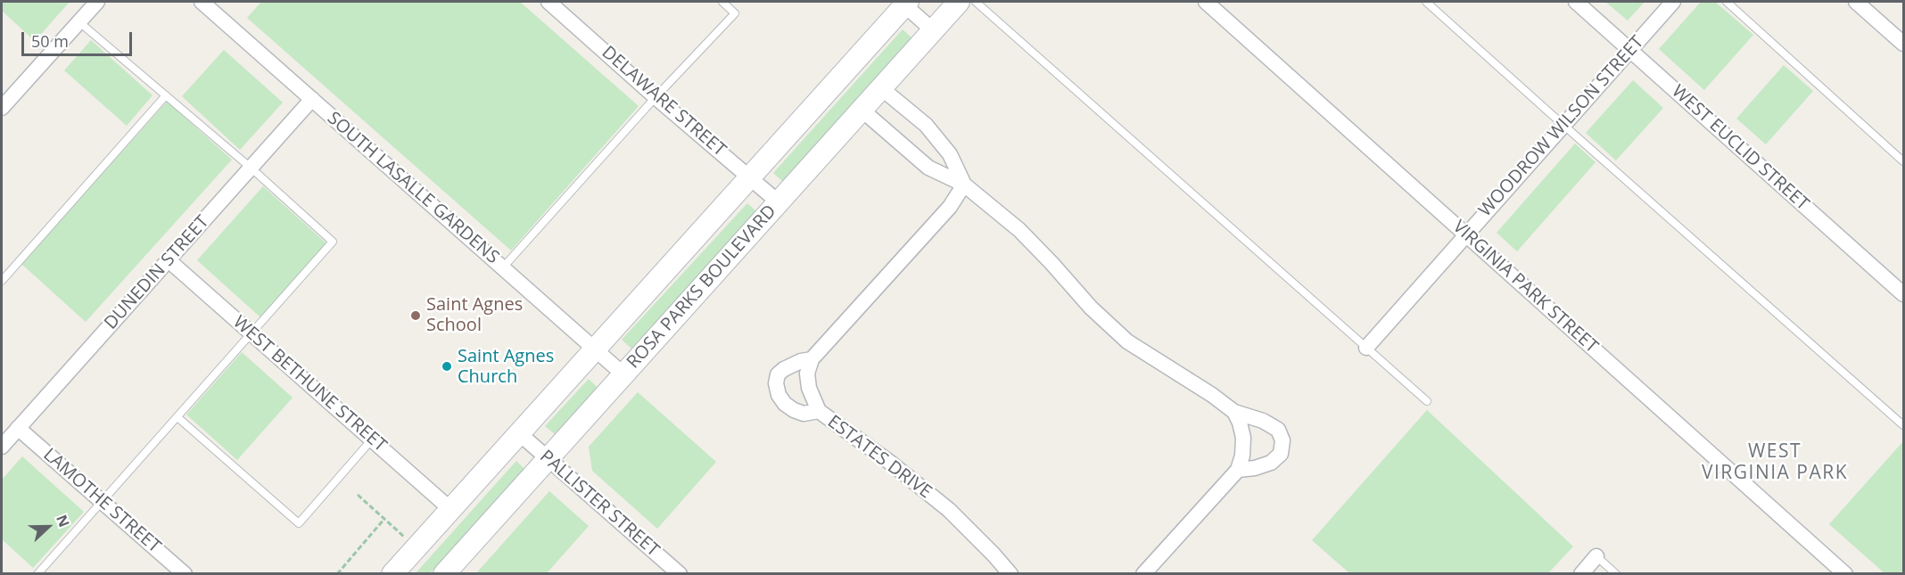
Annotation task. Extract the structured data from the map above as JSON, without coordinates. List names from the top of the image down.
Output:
{
  "streets": {
    "street": [
      "DELAWARE STREET",
      "WOODROW WILSON STREET",
      "WEST EUCLID STREET",
      "SOUTH LASALLE GARDENS",
      "DUNEDIN STREET",
      "ROSA PARKS BOULEVARD",
      "VIRGINIA PARK STREET",
      "WEST BETHUNE STREET",
      "ESTATES DRIVE",
      "LAMOTHE STREET",
      "PALLISTER STREET"
    ]
  },
  "crossings": [
    ["DELAWARE STREET", "ROSA PARKS BOULEVARD"],
    ["WOODROW WILSON STREET", "WEST EUCLID STREET"],
    ["WOODROW WILSON STREET", "VIRGINIA PARK STREET"],
    ["SOUTH LASALLE GARDENS", "DUNEDIN STREET"],
    ["SOUTH LASALLE GARDENS", "ROSA PARKS BOULEVARD"],
    ["DUNEDIN STREET", "WEST BETHUNE STREET"],
    ["DUNEDIN STREET", "LAMOTHE STREET"],
    ["ROSA PARKS BOULEVARD", "PALLISTER STREET"]
  ],
  "districts": ["WEST VIRGINIA PARK"],
  "places": ["Saint Agnes School", "Saint Agnes Church"],
  "scale_bar": "50 m",
  "north": "right"
}
